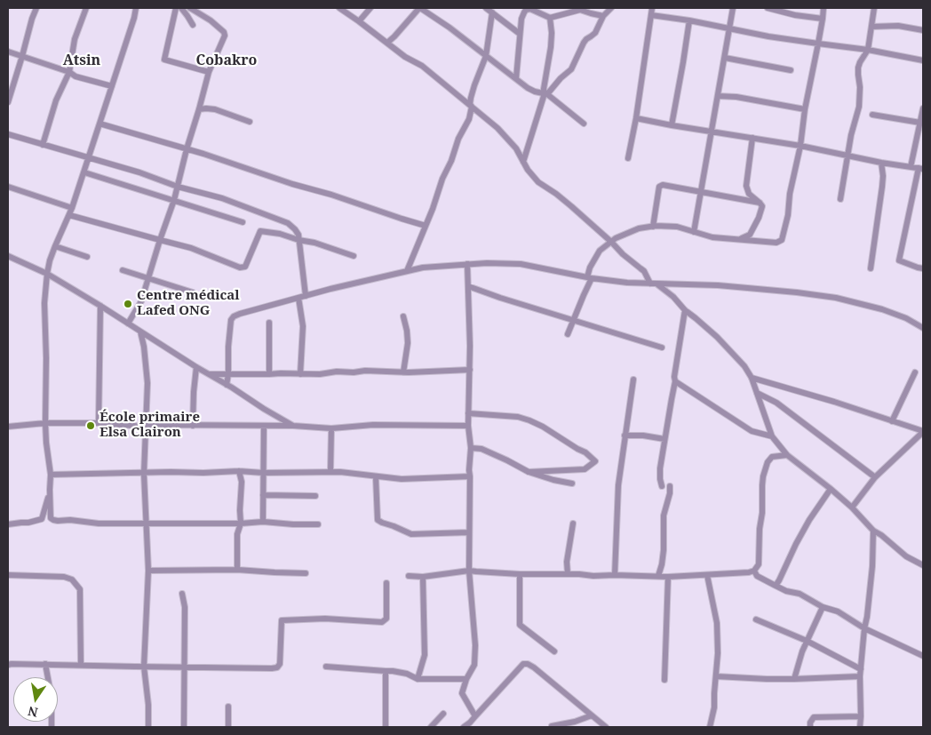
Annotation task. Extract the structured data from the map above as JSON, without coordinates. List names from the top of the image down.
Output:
{
  "districts": ["Atsin", "Cobakro"],
  "places": ["Centre médical Lafed ONG", "École primaire Elsa Clairon"],
  "north": "bottom"
}
